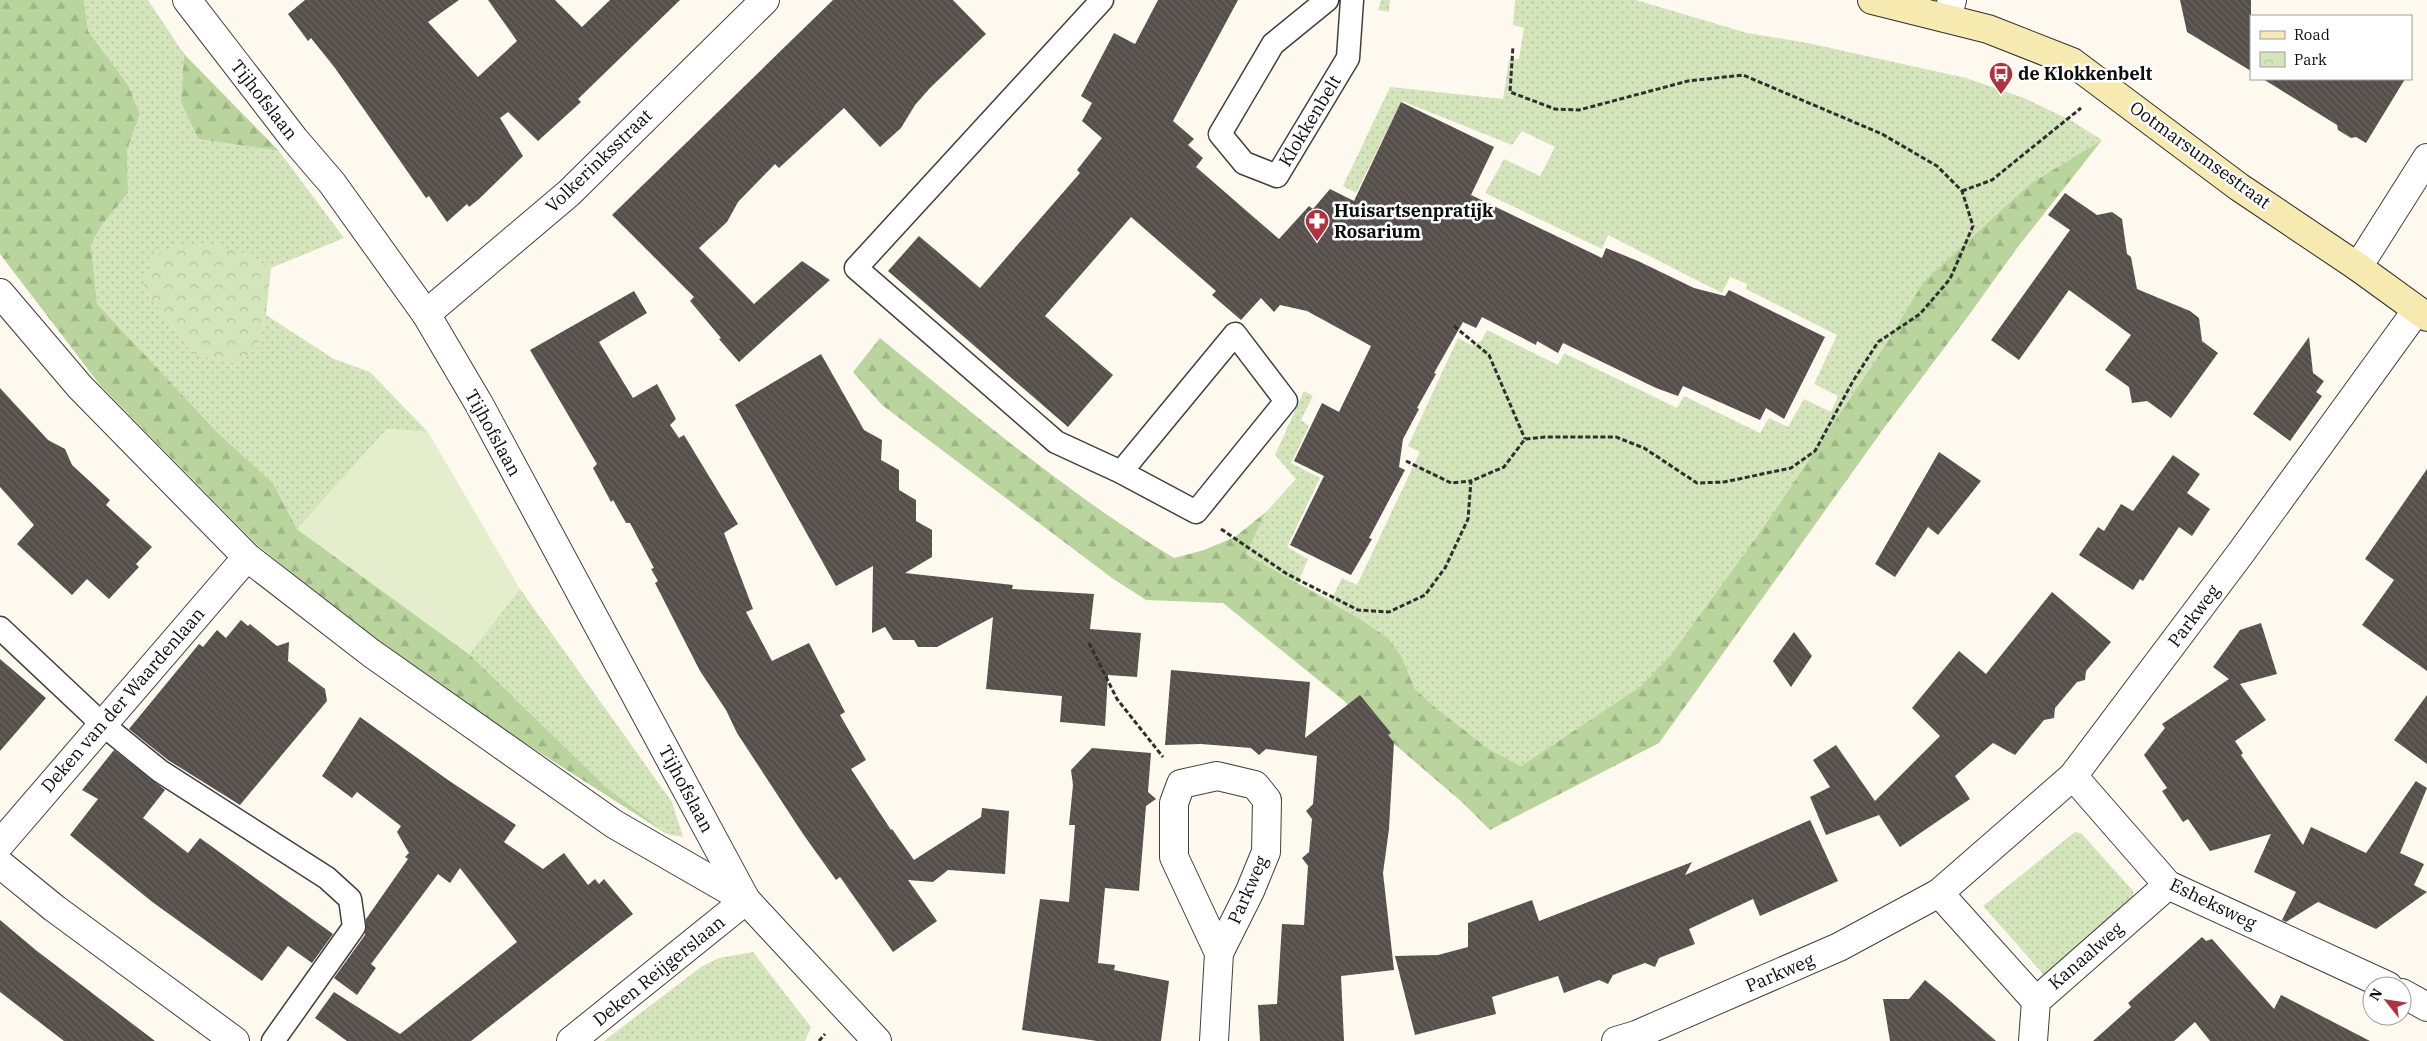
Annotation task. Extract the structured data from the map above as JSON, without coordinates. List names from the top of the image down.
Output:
{
  "streets": {
    "main road": ["Ootmarsumsestraat"],
    "street": [
      "Tijhofslaan",
      "Volkerinksstraat",
      "Parkweg",
      "Deken van der Waardenlaan",
      "Esheksweg",
      "Kanaalweg",
      "Deken Reijgerslaan"
    ],
    "lane": ["Klokkenbelt"]
  },
  "crossings": [
    ["Tijhofslaan", "Volkerinksstraat"],
    ["Tijhofslaan", "Deken van der Waardenlaan"],
    ["Tijhofslaan", "Deken Reijgerslaan"],
    ["Ootmarsumsestraat", "Parkweg"],
    ["Parkweg", "Esheksweg"],
    ["Esheksweg", "Kanaalweg"]
  ],
  "places": {
    "bus stop": ["de Klokkenbelt"],
    "pharmacy": ["Huisartsenpratijk Rosarium"]
  },
  "legend": ["Road", "Park"],
  "north": "top left"
}
